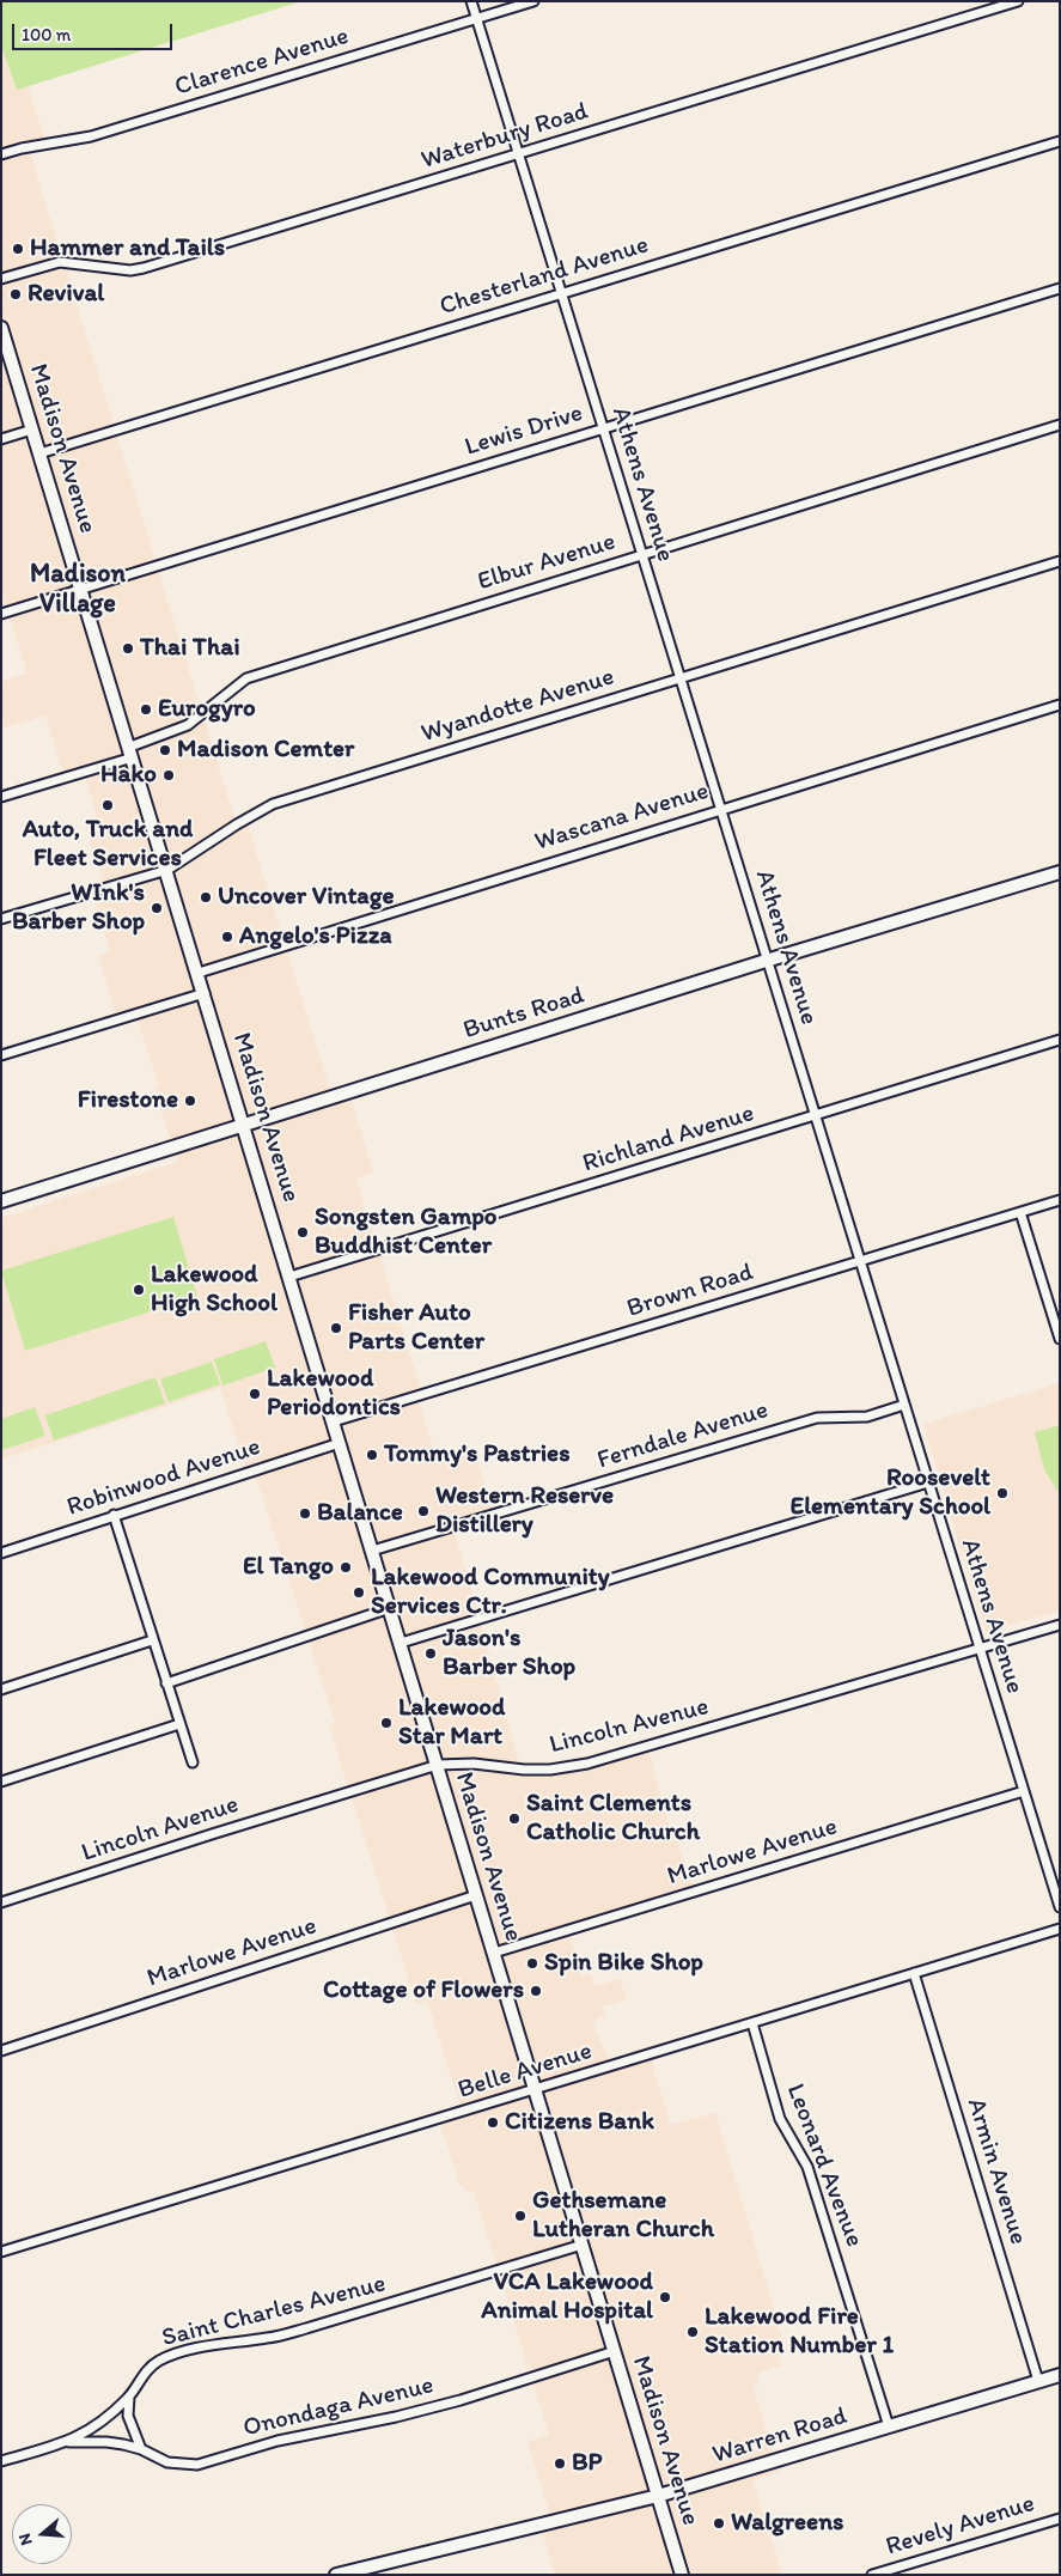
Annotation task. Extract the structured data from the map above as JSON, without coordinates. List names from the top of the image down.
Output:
{
  "streets": {
    "main road": ["Madison Avenue", "Bunts Road", "Warren Road"],
    "street": [
      "Clarence Avenue",
      "Waterbury Road",
      "Chesterland Avenue",
      "Lewis Drive",
      "Athens Avenue",
      "Elbur Avenue",
      "Wyandotte Avenue",
      "Wascana Avenue",
      "Richland Avenue",
      "Brown Road",
      "Ferndale Avenue",
      "Robinwood Avenue",
      "Lincoln Avenue",
      "Marlowe Avenue",
      "Belle Avenue",
      "Leonard Avenue",
      "Armin Avenue",
      "Saint Charles Avenue",
      "Onondaga Avenue",
      "Revely Avenue"
    ]
  },
  "crossings": [
    ["Clarence Avenue", "Athens Avenue"],
    ["Waterbury Road", "Athens Avenue"],
    ["Chesterland Avenue", "Madison Avenue"],
    ["Chesterland Avenue", "Athens Avenue"],
    ["Lewis Drive", "Madison Avenue"],
    ["Lewis Drive", "Athens Avenue"],
    ["Madison Avenue", "Elbur Avenue"],
    ["Madison Avenue", "Wyandotte Avenue"],
    ["Madison Avenue", "Wascana Avenue"],
    ["Madison Avenue", "Bunts Road"],
    ["Madison Avenue", "Richland Avenue"],
    ["Madison Avenue", "Brown Road"],
    ["Madison Avenue", "Ferndale Avenue"],
    ["Madison Avenue", "Robinwood Avenue"],
    ["Madison Avenue", "Lincoln Avenue"],
    ["Madison Avenue", "Marlowe Avenue"],
    ["Madison Avenue", "Belle Avenue"],
    ["Madison Avenue", "Saint Charles Avenue"],
    ["Madison Avenue", "Onondaga Avenue"],
    ["Madison Avenue", "Warren Road"],
    ["Athens Avenue", "Elbur Avenue"],
    ["Athens Avenue", "Wyandotte Avenue"],
    ["Athens Avenue", "Wascana Avenue"],
    ["Athens Avenue", "Bunts Road"],
    ["Athens Avenue", "Richland Avenue"],
    ["Athens Avenue", "Brown Road"],
    ["Athens Avenue", "Ferndale Avenue"],
    ["Athens Avenue", "Lincoln Avenue"],
    ["Athens Avenue", "Marlowe Avenue"],
    ["Belle Avenue", "Leonard Avenue"],
    ["Belle Avenue", "Armin Avenue"],
    ["Leonard Avenue", "Warren Road"],
    ["Armin Avenue", "Warren Road"],
    ["Saint Charles Avenue", "Onondaga Avenue"]
  ],
  "districts": ["Madison Village"],
  "places": [
    "Hammer and Tails",
    "Revival",
    "Thai Thai",
    "Eurogyro",
    "Madison Cemter",
    "Hako",
    "Auto, Truck and Fleet Services",
    "Uncover Vintage",
    "WInk's Barber Shop",
    "Angelo's Pizza",
    "Firestone",
    "Songsten Gampo Buddhist Center",
    "Lakewood High School",
    "Fisher Auto Parts Center",
    "Lakewood Periodontics",
    "Tommy's Pastries",
    "Roosevelt Elementary School",
    "Western Reserve Distillery",
    "Balance",
    "El Tango",
    "Lakewood Community Services Ctr.",
    "Jason's Barber Shop",
    "Lakewood Star Mart",
    "Saint Clements Catholic Church",
    "Spin Bike Shop",
    "Cottage of Flowers",
    "Citizens Bank",
    "Gethsemane Lutheran Church",
    "VCA Lakewood Animal Hospital",
    "Lakewood Fire Station Number 1",
    "BP",
    "Walgreens"
  ],
  "scale_bar": "100 m",
  "north": "left"
}
